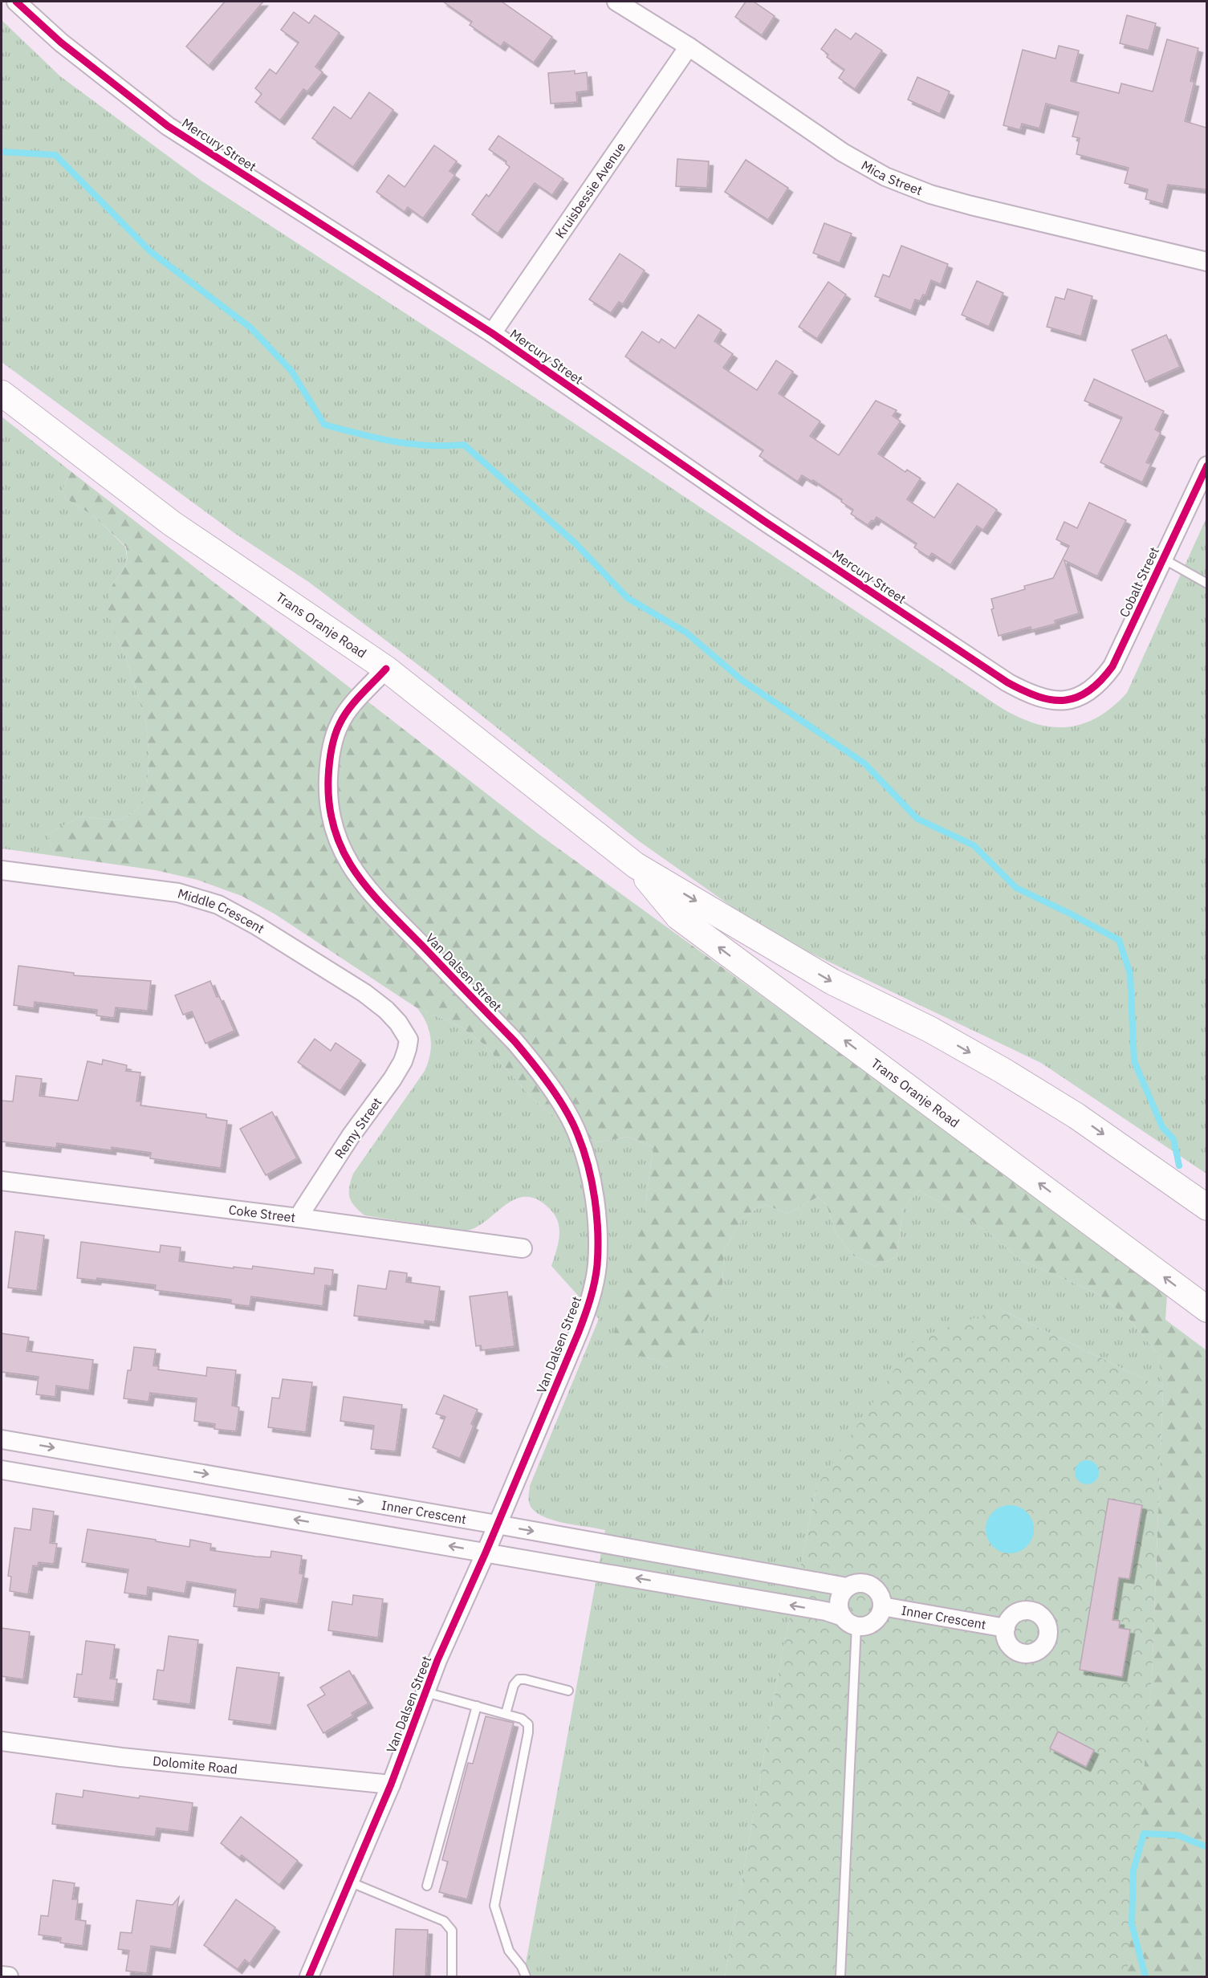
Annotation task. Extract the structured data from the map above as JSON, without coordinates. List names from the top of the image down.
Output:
{
  "streets": {
    "main road": ["Trans Oranje Road"],
    "street": [
      "Mercury Street",
      "Mica Street",
      "Kruisbessie Avenue",
      "Cobalt Street",
      "Middle Crescent",
      "Van Dalsen Street",
      "Remy Street",
      "Coke Street",
      "Inner Crescent",
      "Dolomite Road"
    ]
  },
  "crossings": [
    ["Mercury Street", "Kruisbessie Avenue"],
    ["Mercury Street", "Cobalt Street"],
    ["Mica Street", "Kruisbessie Avenue"],
    ["Trans Oranje Road", "Van Dalsen Street"],
    ["Middle Crescent", "Remy Street"],
    ["Van Dalsen Street", "Inner Crescent"],
    ["Van Dalsen Street", "Dolomite Road"],
    ["Remy Street", "Coke Street"]
  ]
}
